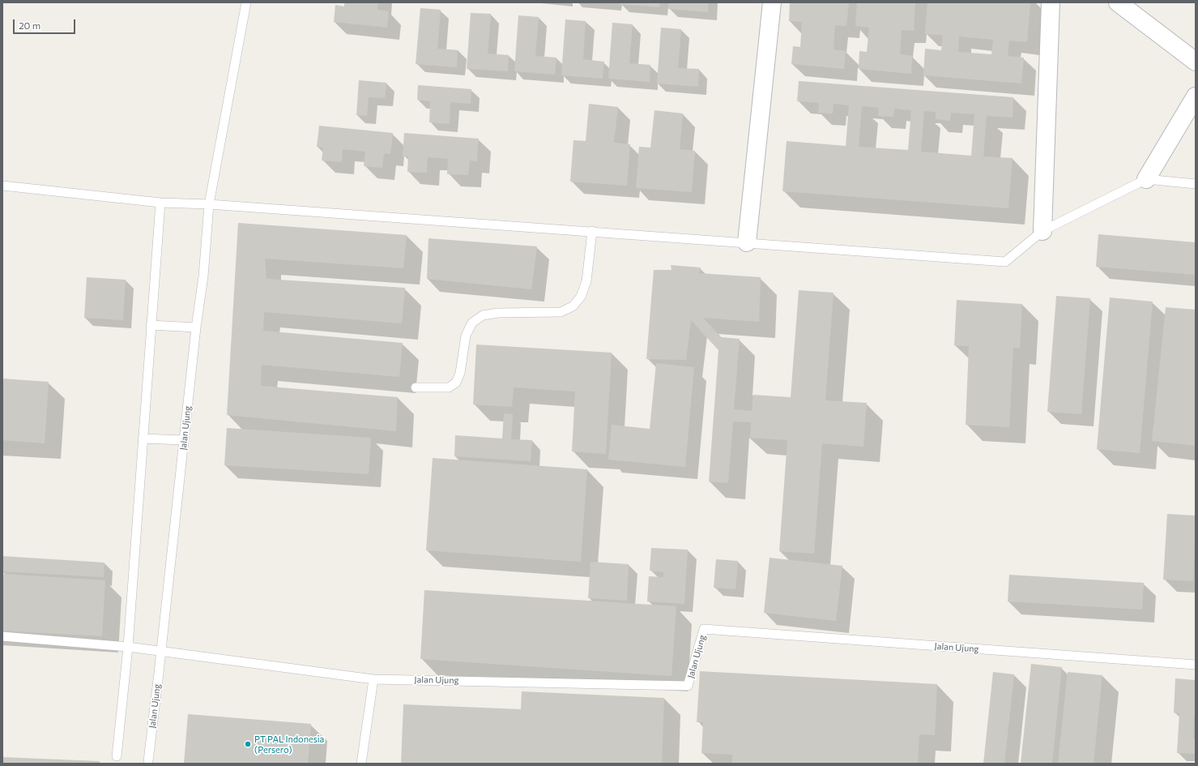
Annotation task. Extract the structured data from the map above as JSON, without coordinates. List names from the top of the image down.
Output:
{
  "streets": {
    "lane": ["Jalan Ujung"]
  },
  "places": ["PT PAL Indonesia (Persero)"],
  "scale_bar": "20 m"
}
